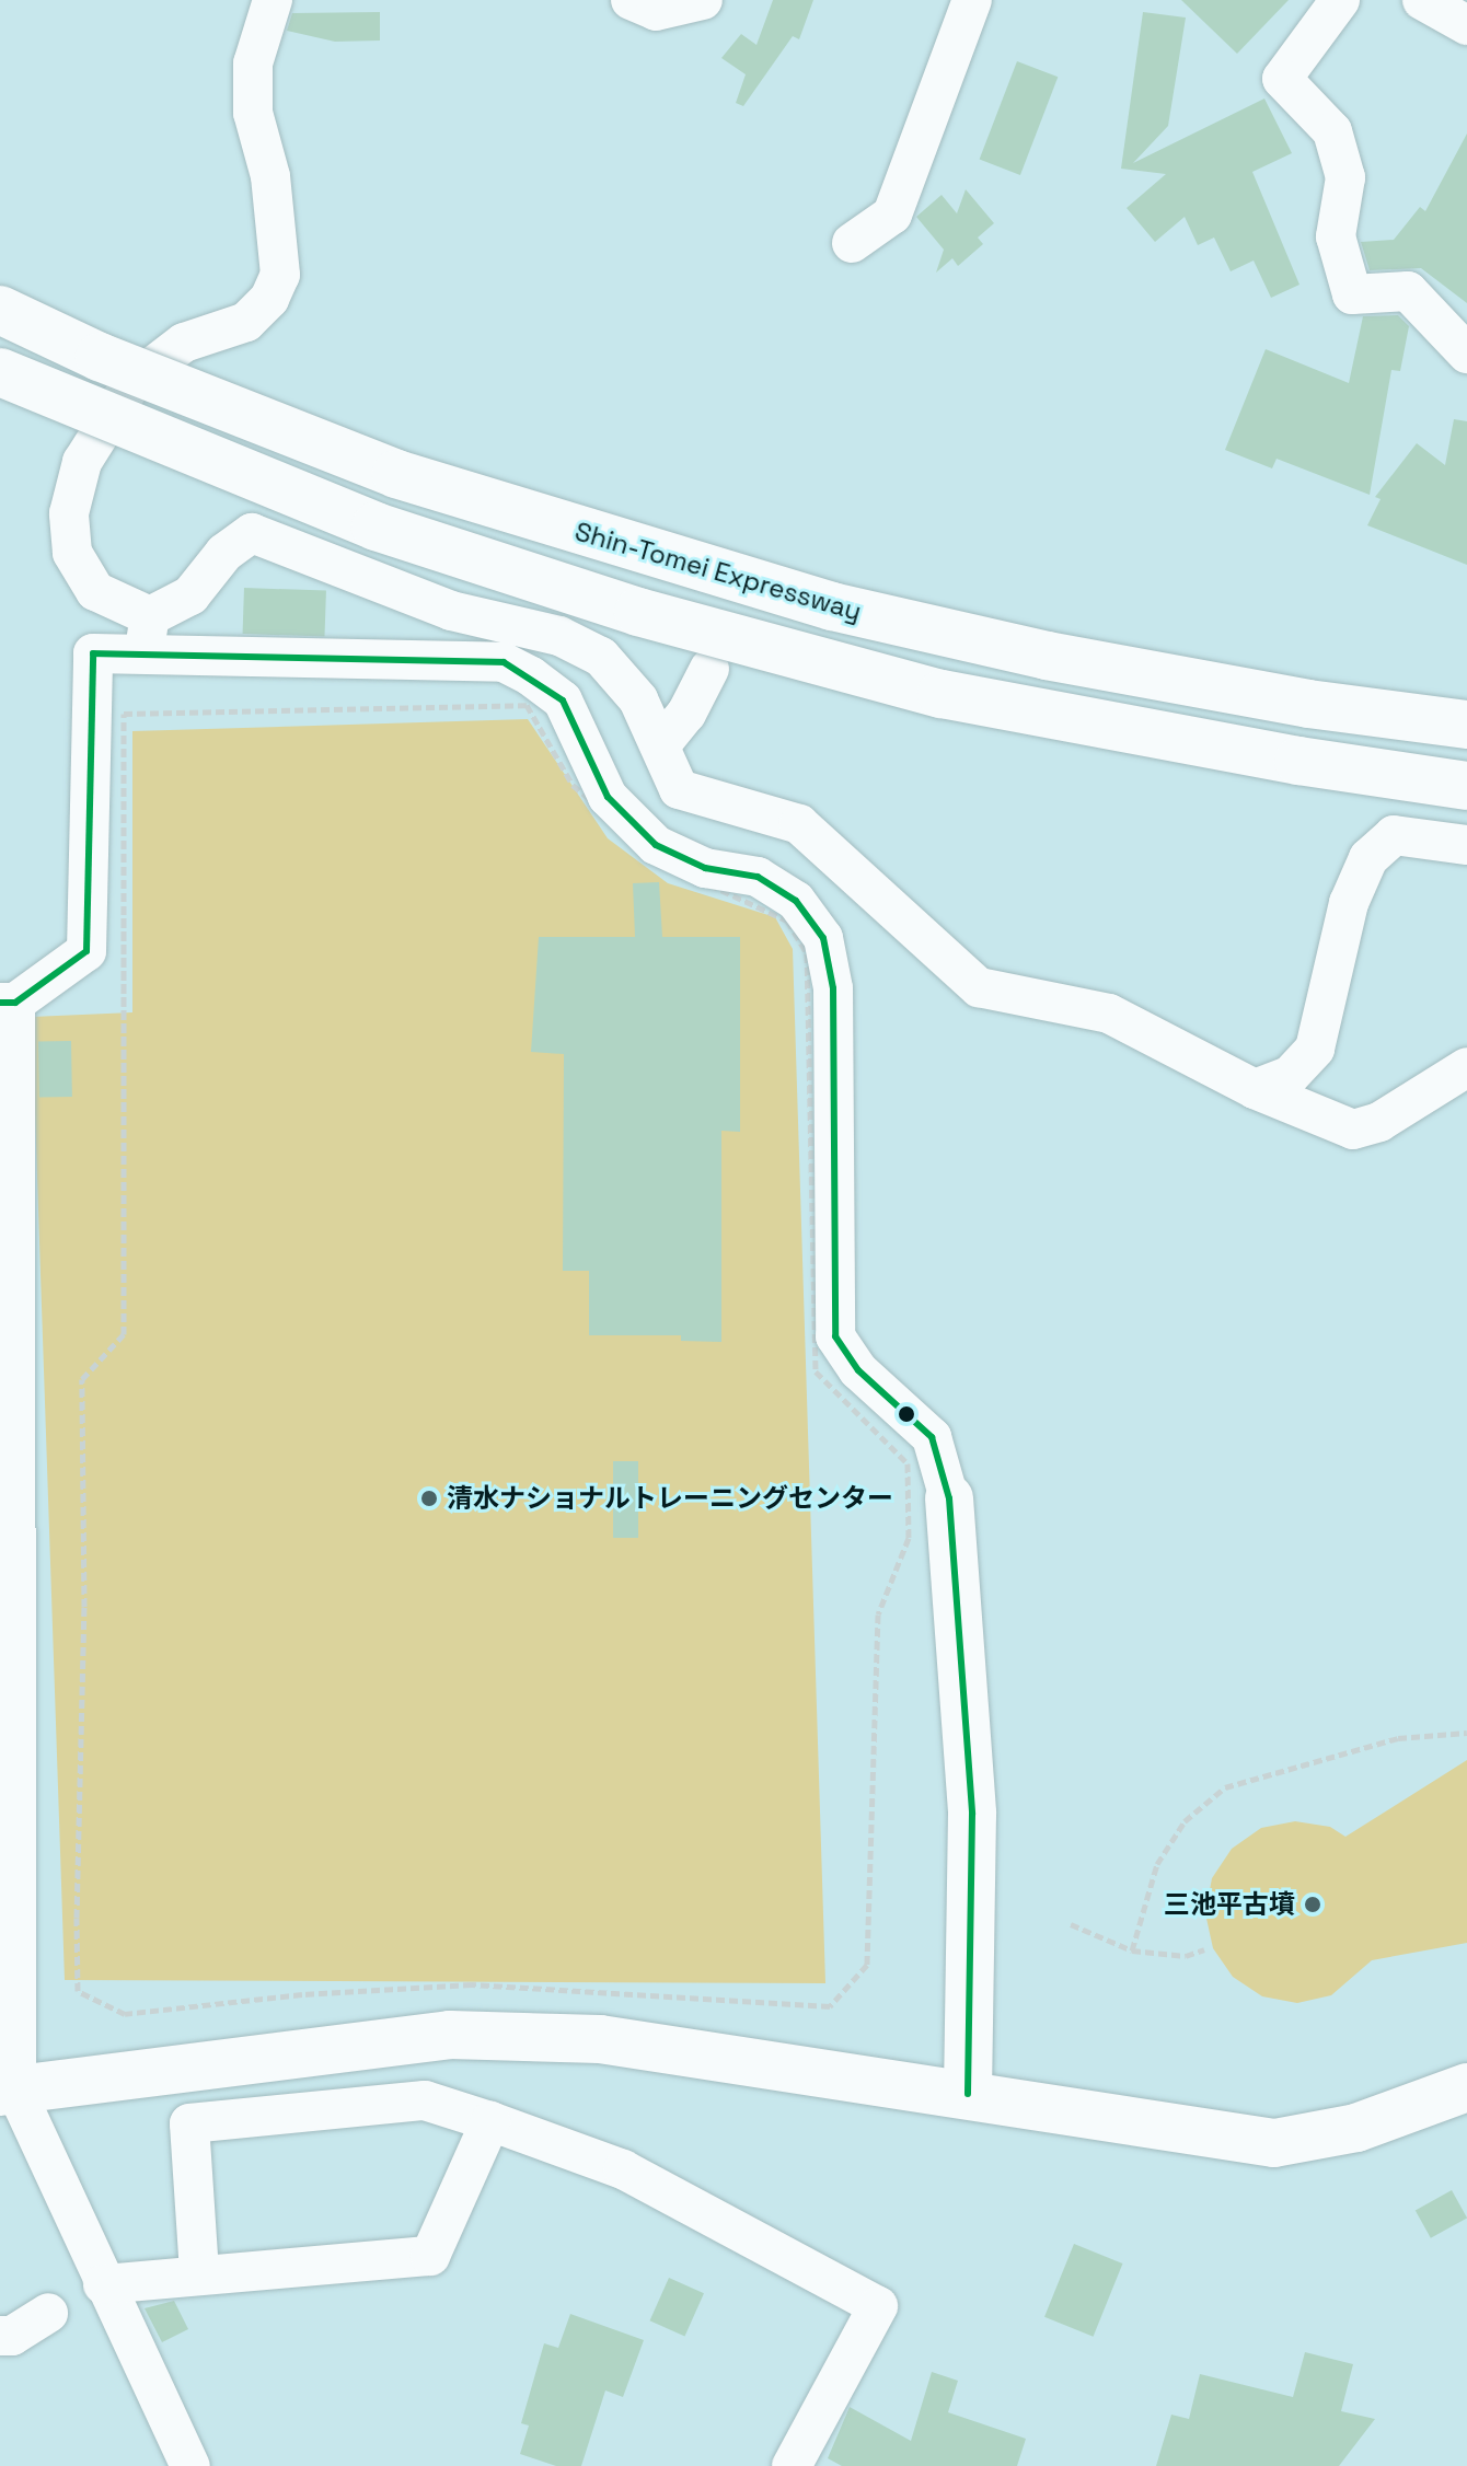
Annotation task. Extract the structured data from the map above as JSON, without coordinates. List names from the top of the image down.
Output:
{
  "streets": {
    "main road": ["Shin-Tomei Expressway"]
  },
  "places": ["清水ナショナルトレーニングセンター", "三池平古墳"]
}
